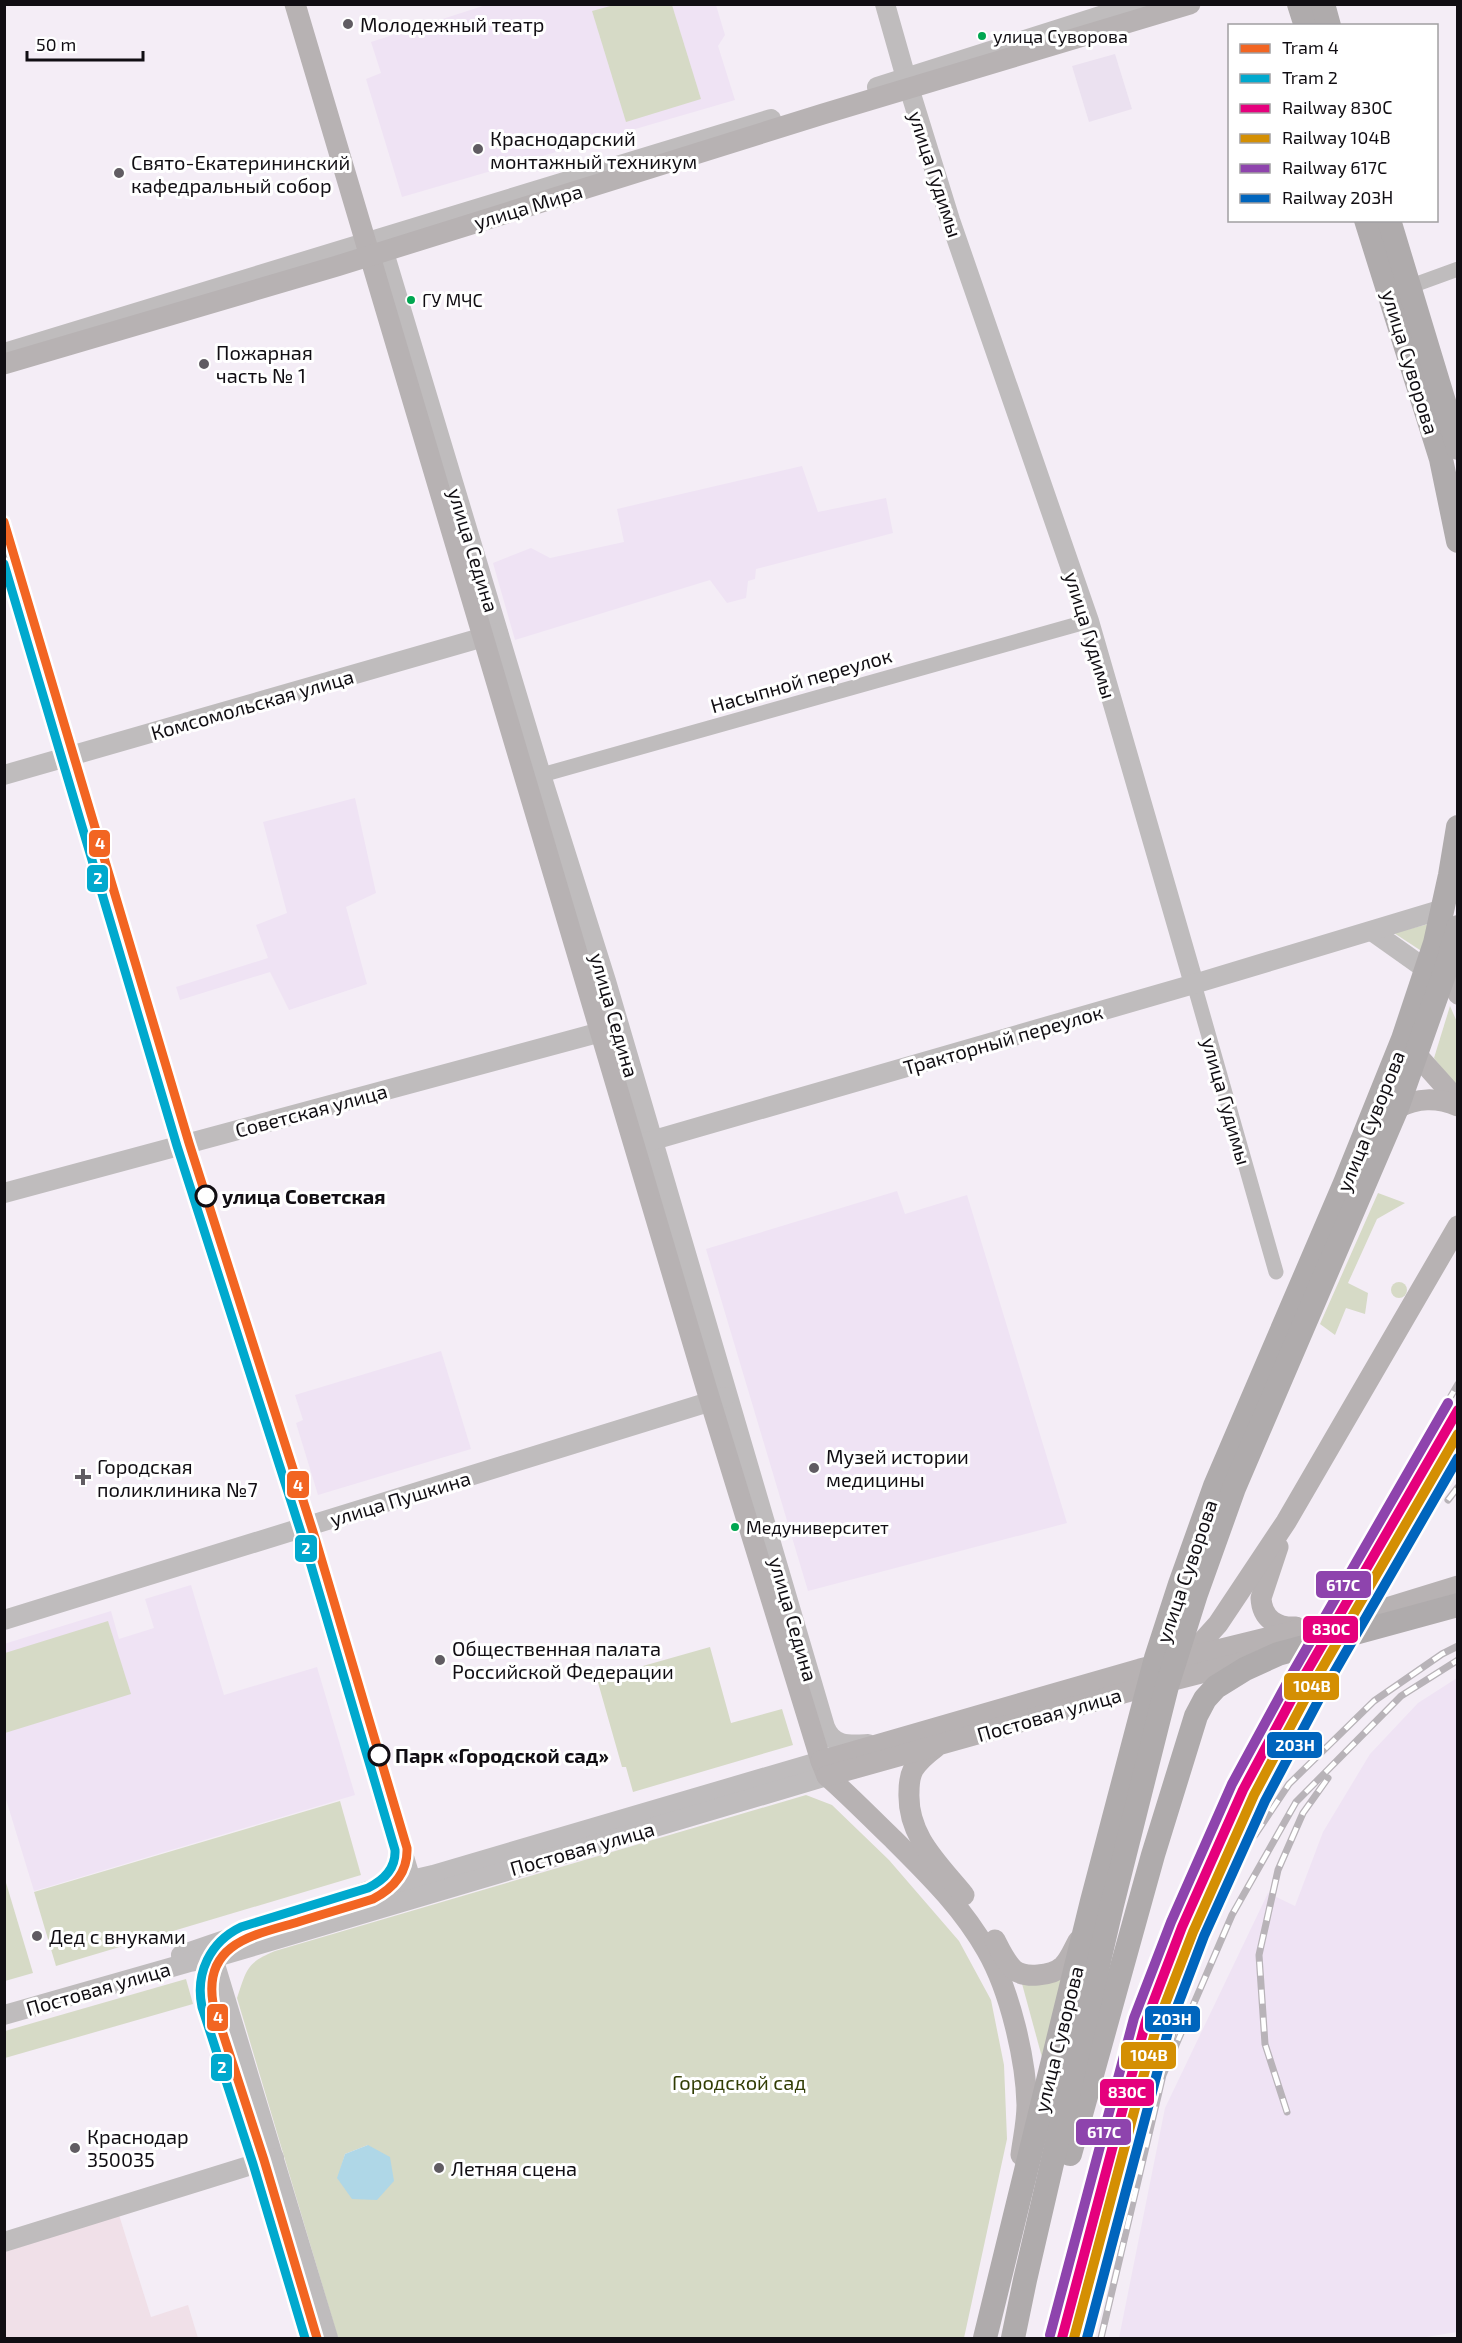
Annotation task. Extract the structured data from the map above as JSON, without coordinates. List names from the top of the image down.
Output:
{
  "streets": {
    "main road": [
      "улица Мира",
      "улица Суворова",
      "улица Седина",
      "Постовая улица"
    ],
    "street": [
      "улица Гудимы",
      "Насыпной переулок",
      "Комсомольская улица",
      "Тракторный переулок",
      "Советская улица",
      "улица Пушкина"
    ]
  },
  "crossings": [
    ["улица Гудимы", "улица Мира"],
    ["улица Гудимы", "Насыпной переулок"],
    ["улица Гудимы", "Тракторный переулок"],
    ["улица Мира", "улица Седина"],
    ["улица Суворова", "Тракторный переулок"],
    ["улица Суворова", "Постовая улица"],
    ["улица Седина", "Насыпной переулок"],
    ["улица Седина", "Комсомольская улица"],
    ["улица Седина", "Тракторный переулок"],
    ["улица Седина", "Советская улица"],
    ["улица Седина", "улица Пушкина"],
    ["улица Седина", "Постовая улица"]
  ],
  "parks": ["Городской сад"],
  "places": {
    "other": [
      "Молодежный театр",
      "улица Суворова",
      "Краснодарский монтажный техникум",
      "Свято-Екатерининский кафедральный собор",
      "ГУ МЧС",
      "Пожарная часть № 1",
      "улица Советская",
      "Музей истории медицины",
      "Медуниверситет",
      "Общественная палата Российской Федерации",
      "Парк «Городской сад»",
      "Дед с внуками",
      "Краснодар 350035",
      "Летняя сцена"
    ],
    "health": ["Городская поликлиника №7"]
  },
  "lines": [
    "tram line 4",
    "tram line 2",
    "rail line 617C",
    "rail line 830С",
    "rail line 104В",
    "rail line 203Н"
  ],
  "legend": [
    "Tram 4",
    "Tram 2",
    "Railway 830С",
    "Railway 104В",
    "Railway 617C",
    "Railway 203Н"
  ],
  "scale_bar": "50 m"
}
